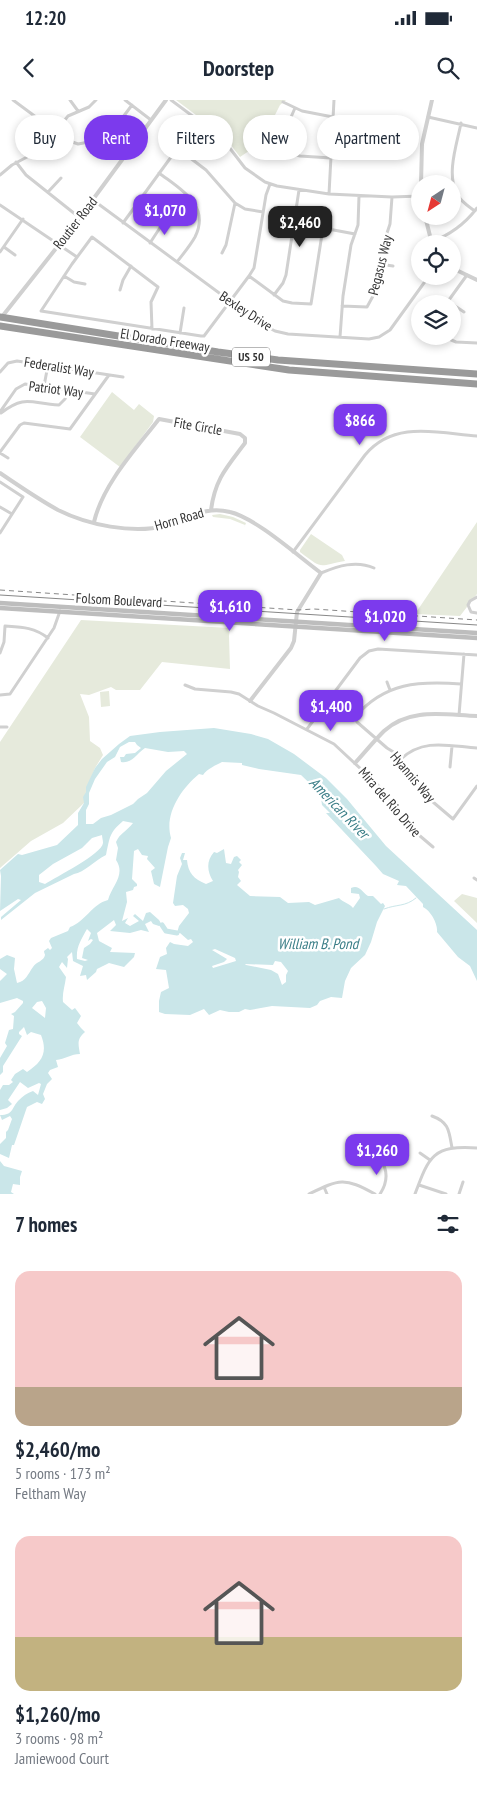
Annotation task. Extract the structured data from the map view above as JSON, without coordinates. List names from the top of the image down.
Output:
{
  "streets": {
    "highway": ["El Dorado Freeway", "US 50"],
    "main road": ["Folsom Boulevard"],
    "street": [
      "Routier Road",
      "Pegasus Way",
      "Bexley Drive",
      "Federalist Way",
      "Patriot Way",
      "Fite Circle",
      "Horn Road",
      "Hyannis Way",
      "Mira del Rio Drive"
    ]
  },
  "crossings": [
    ["Routier Road", "Bexley Drive"],
    ["Routier Road", "El Dorado Freeway"],
    ["Fite Circle", "Horn Road"]
  ],
  "water": ["American River", "William B. Pond"],
  "north": "bottom left",
  "page": {
    "status": "12:20",
    "header": "Doorstep",
    "chip": [
      "Buy",
      "Rent",
      "Filters",
      "New",
      "Apartment"
    ],
    "price": [
      "$1,070",
      "$2,460",
      "$866",
      "$1,610",
      "$1,020",
      "$1,400",
      "$1,260"
    ],
    "heading": "7 homes",
    "list": [
      {
        "name": "$2,460/mo",
        "note": "5 rooms · 173 m² · Feltham Way"
      },
      {
        "name": "$1,260/mo",
        "note": "3 rooms · 98 m² · Jamiewood Court"
      }
    ]
  }
}
